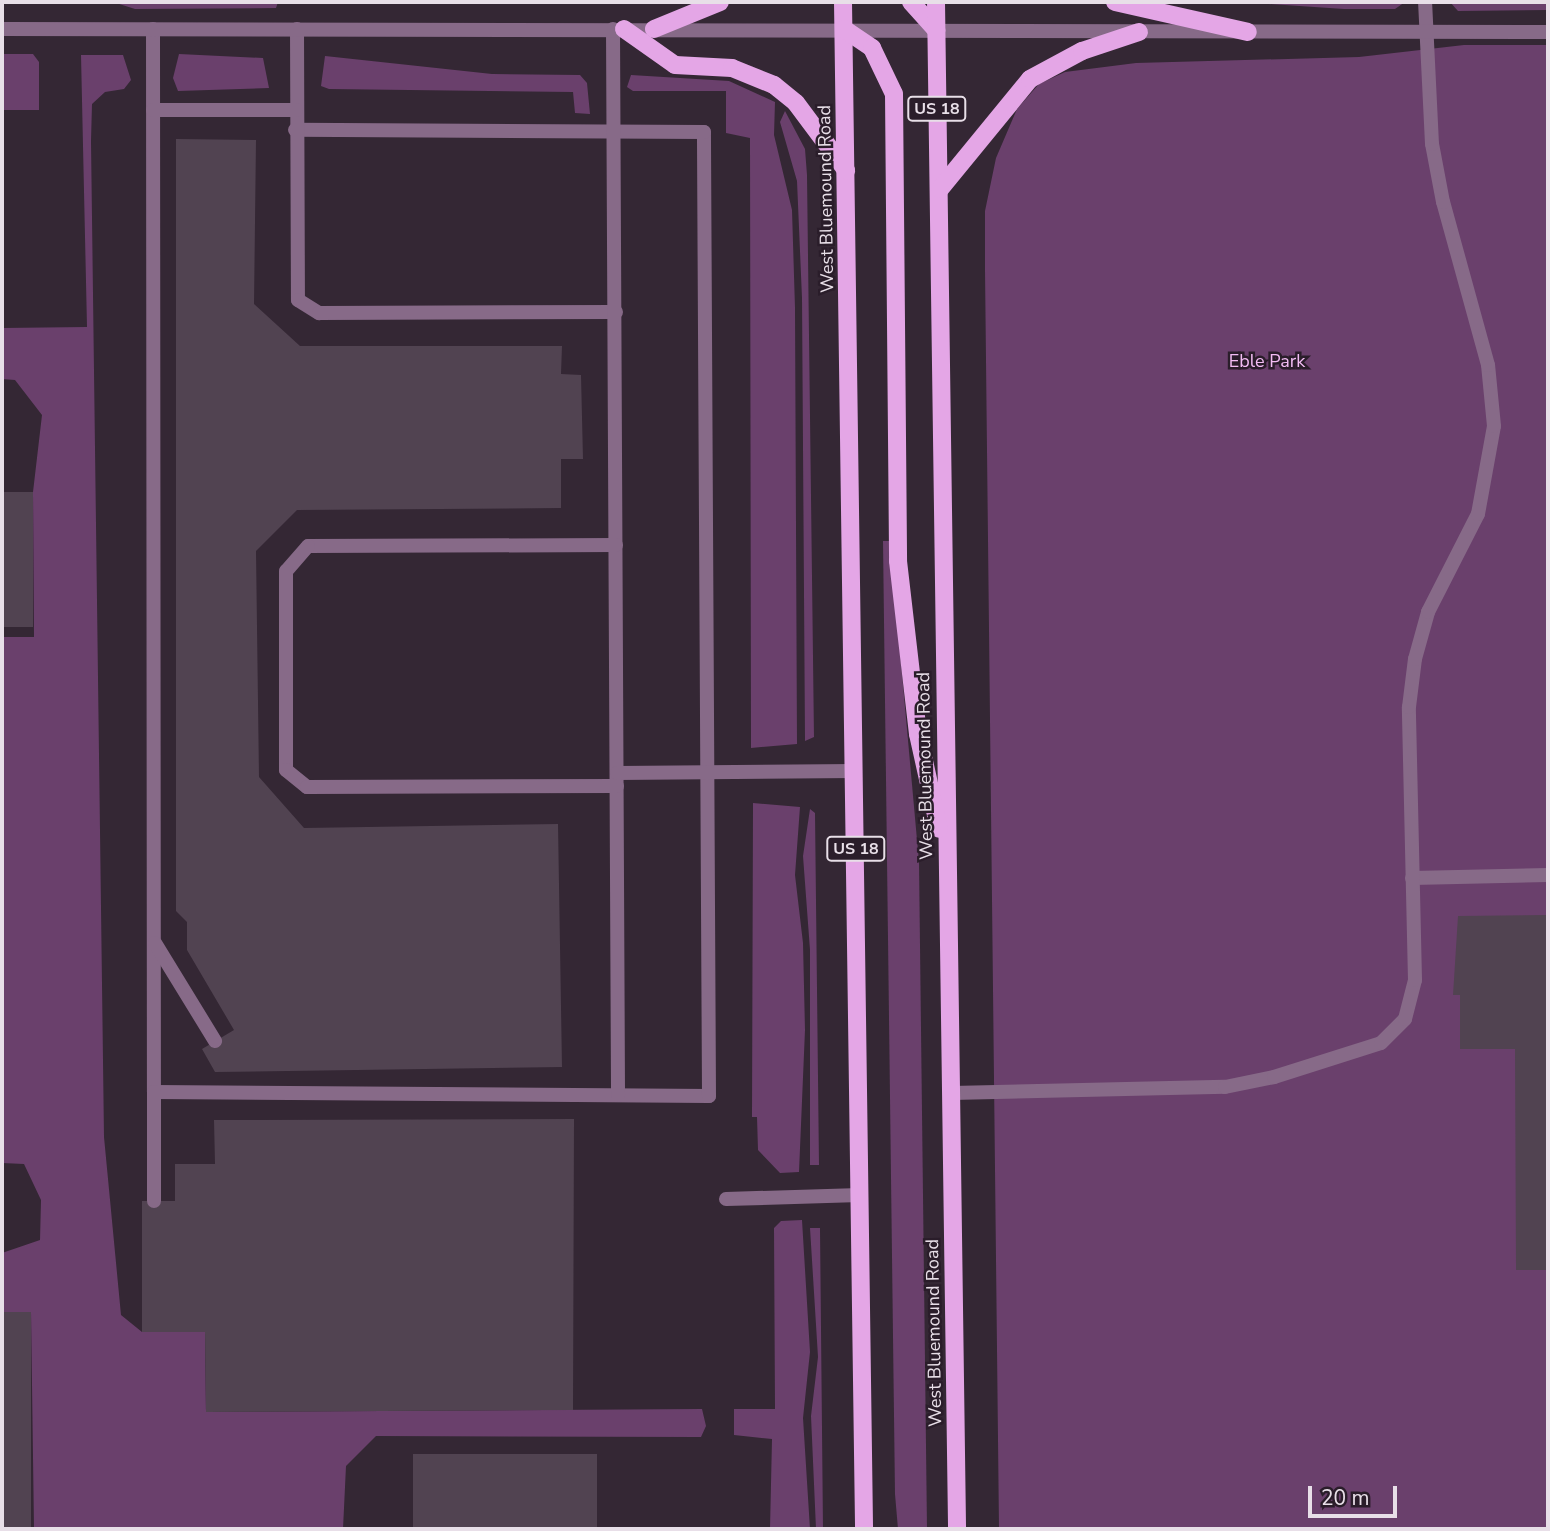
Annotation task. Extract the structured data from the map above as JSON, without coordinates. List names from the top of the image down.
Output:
{
  "streets": {
    "main road": ["US 18", "West Bluemound Road"]
  },
  "parks": ["Eble Park"],
  "scale_bar": "20 m"
}
